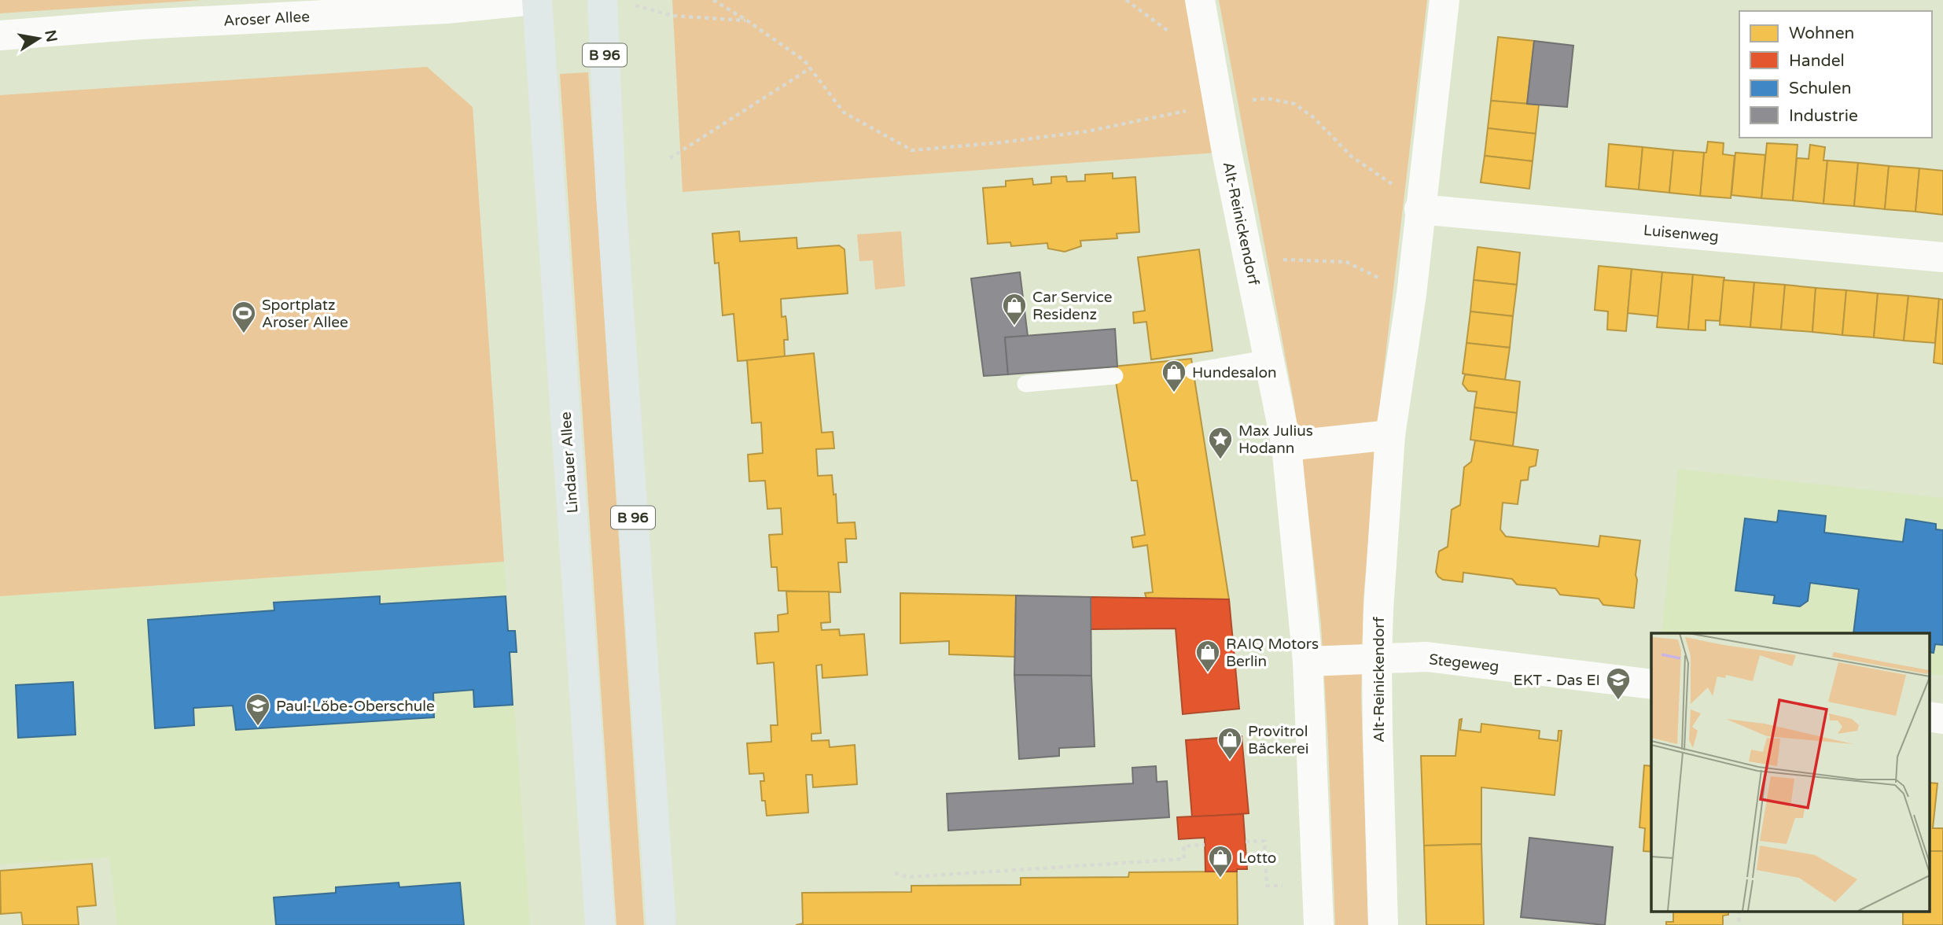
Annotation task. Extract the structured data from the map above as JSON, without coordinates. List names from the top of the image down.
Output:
{
  "streets": {
    "main road": ["B 96", "Lindauer Allee"],
    "street": [
      "Aroser Allee",
      "Alt-Reinickendorf",
      "Luisenweg",
      "Stegeweg"
    ]
  },
  "crossings": [
    ["Aroser Allee", "Lindauer Allee"],
    ["Alt-Reinickendorf", "Luisenweg"],
    ["Alt-Reinickendorf", "Stegeweg"]
  ],
  "places": {
    "shop": [
      "Car Service Residenz",
      "Hundesalon",
      "RAIQ Motors Berlin",
      "Provitrol Bäckerei",
      "Lotto"
    ],
    "sports": ["Sportplatz Aroser Allee"],
    "place": ["Max Julius Hodann"],
    "school or university": ["EKT - Das EI", "Paul-Löbe-Oberschule"]
  },
  "legend": [
    "Wohnen",
    "Handel",
    "Schulen",
    "Industrie"
  ],
  "north": "right"
}
